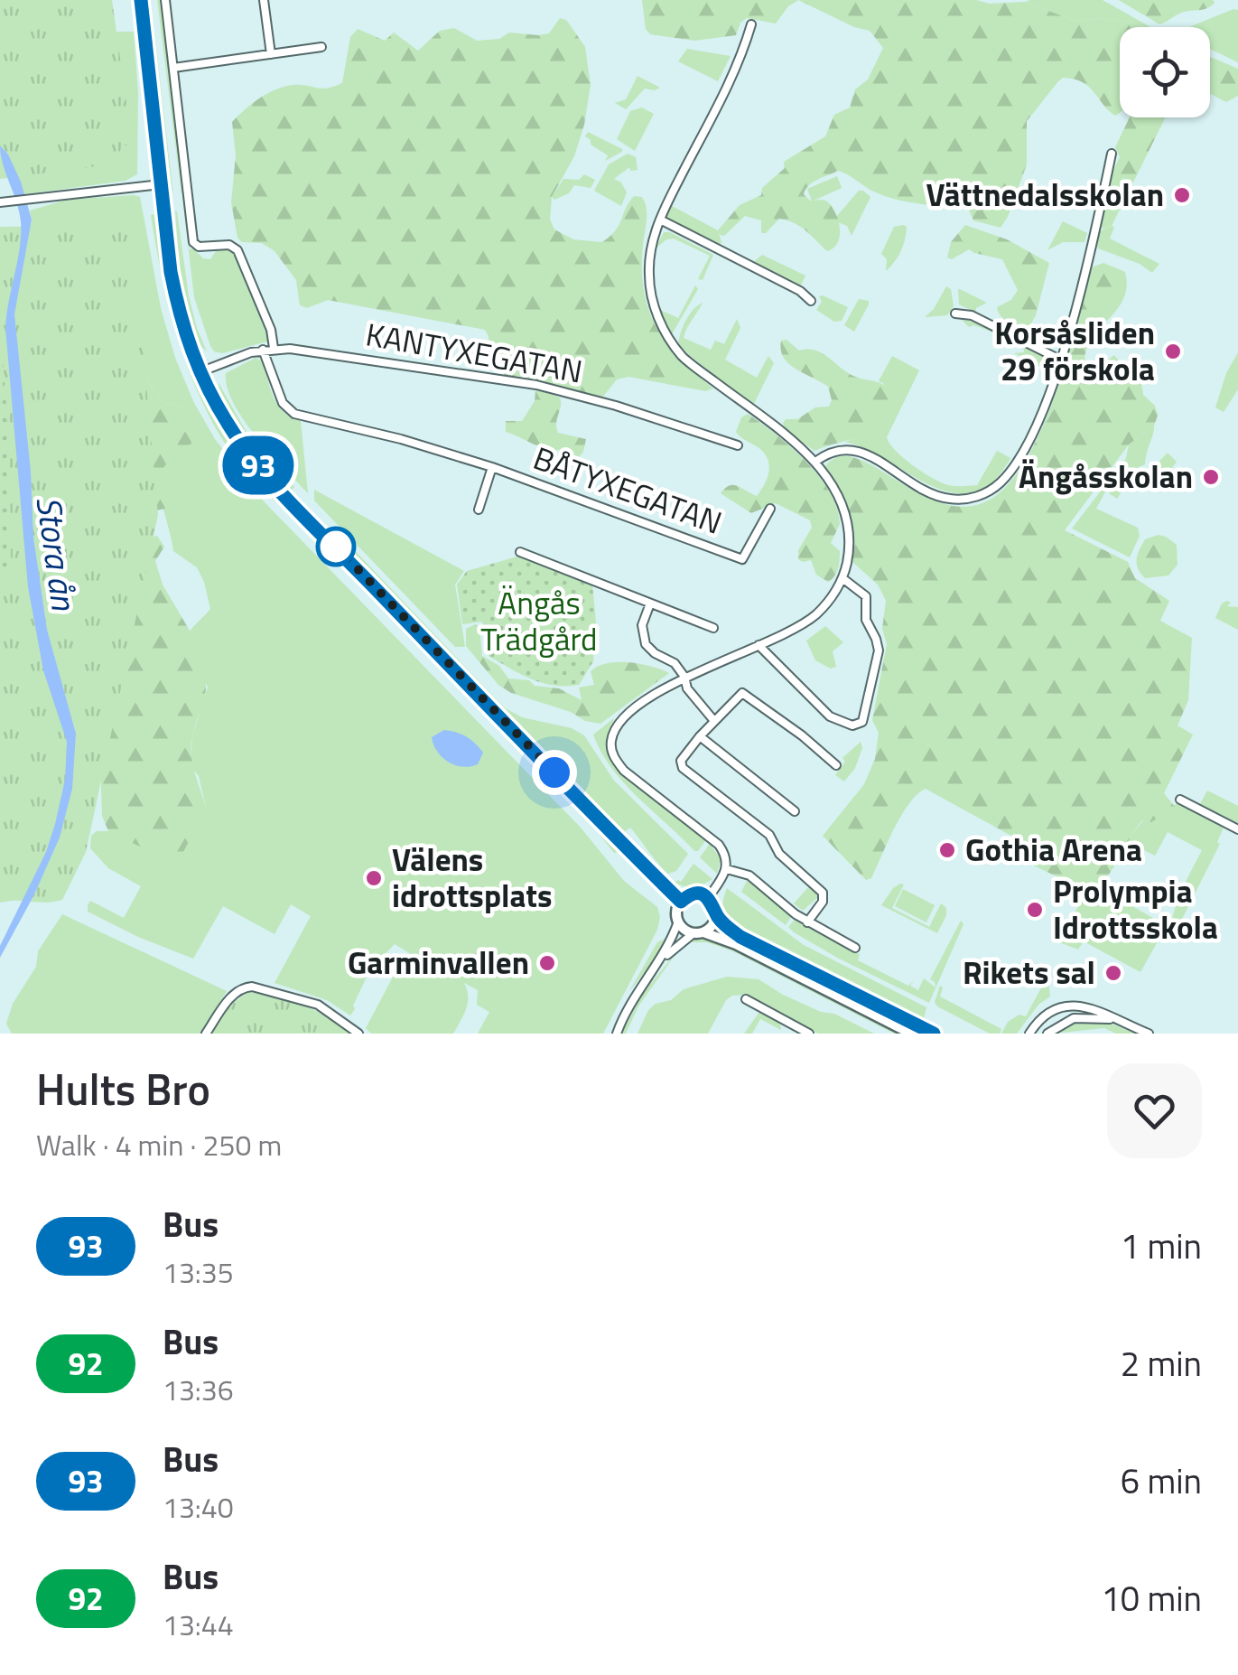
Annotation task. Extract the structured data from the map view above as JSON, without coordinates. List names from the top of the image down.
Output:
{
  "streets": {
    "street": ["KANTYXEGATAN", "BÅTYXEGATAN"]
  },
  "crossings": [
    ["KANTYXEGATAN", "BÅTYXEGATAN"]
  ],
  "water": ["Stora ån"],
  "parks": ["Ängås Trädgård"],
  "places": [
    "Vättnedalsskolan",
    "Korsåsliden 29 förskola",
    "Ängåsskolan",
    "Gothia Arena",
    "Välens idrottsplats",
    "Prolympia Idrottsskola",
    "Garminvallen",
    "Rikets sal"
  ],
  "lines": ["bus line 93"],
  "page": {
    "on_map": "93",
    "heading": ["Hults Bro", "Walk · 4 min · 250 m"],
    "list": [
      {
        "mark": "93",
        "name": "Bus",
        "note": "13:35",
        "value": "1 min"
      },
      {
        "mark": "92",
        "name": "Bus",
        "note": "13:36",
        "value": "2 min"
      },
      {
        "mark": "93",
        "name": "Bus",
        "note": "13:40",
        "value": "6 min"
      },
      {
        "mark": "92",
        "name": "Bus",
        "note": "13:44",
        "value": "10 min"
      }
    ]
  }
}
